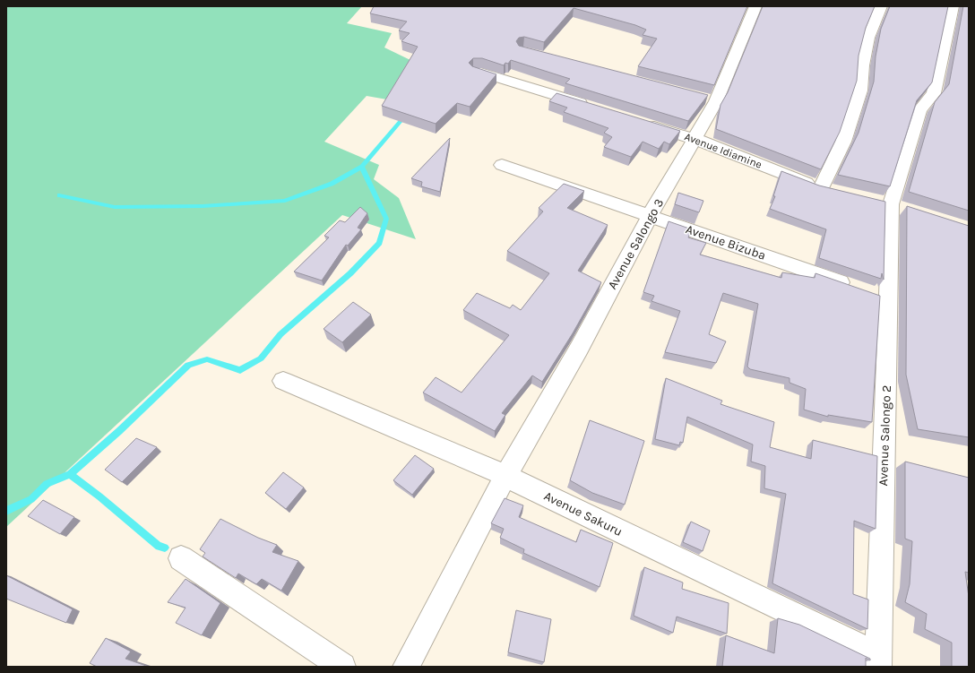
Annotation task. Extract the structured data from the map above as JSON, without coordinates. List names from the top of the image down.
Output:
{
  "streets": {
    "street": [
      "Avenue Idiamine",
      "Avenue Bizuba",
      "Avenue Salongo 3",
      "Avenue Salongo 2",
      "Avenue Sakuru"
    ]
  },
  "crossings": [
    ["Avenue Idiamine", "Avenue Salongo 3"],
    ["Avenue Bizuba", "Avenue Salongo 3"],
    ["Avenue Salongo 3", "Avenue Sakuru"],
    ["Avenue Salongo 2", "Avenue Sakuru"]
  ]
}
